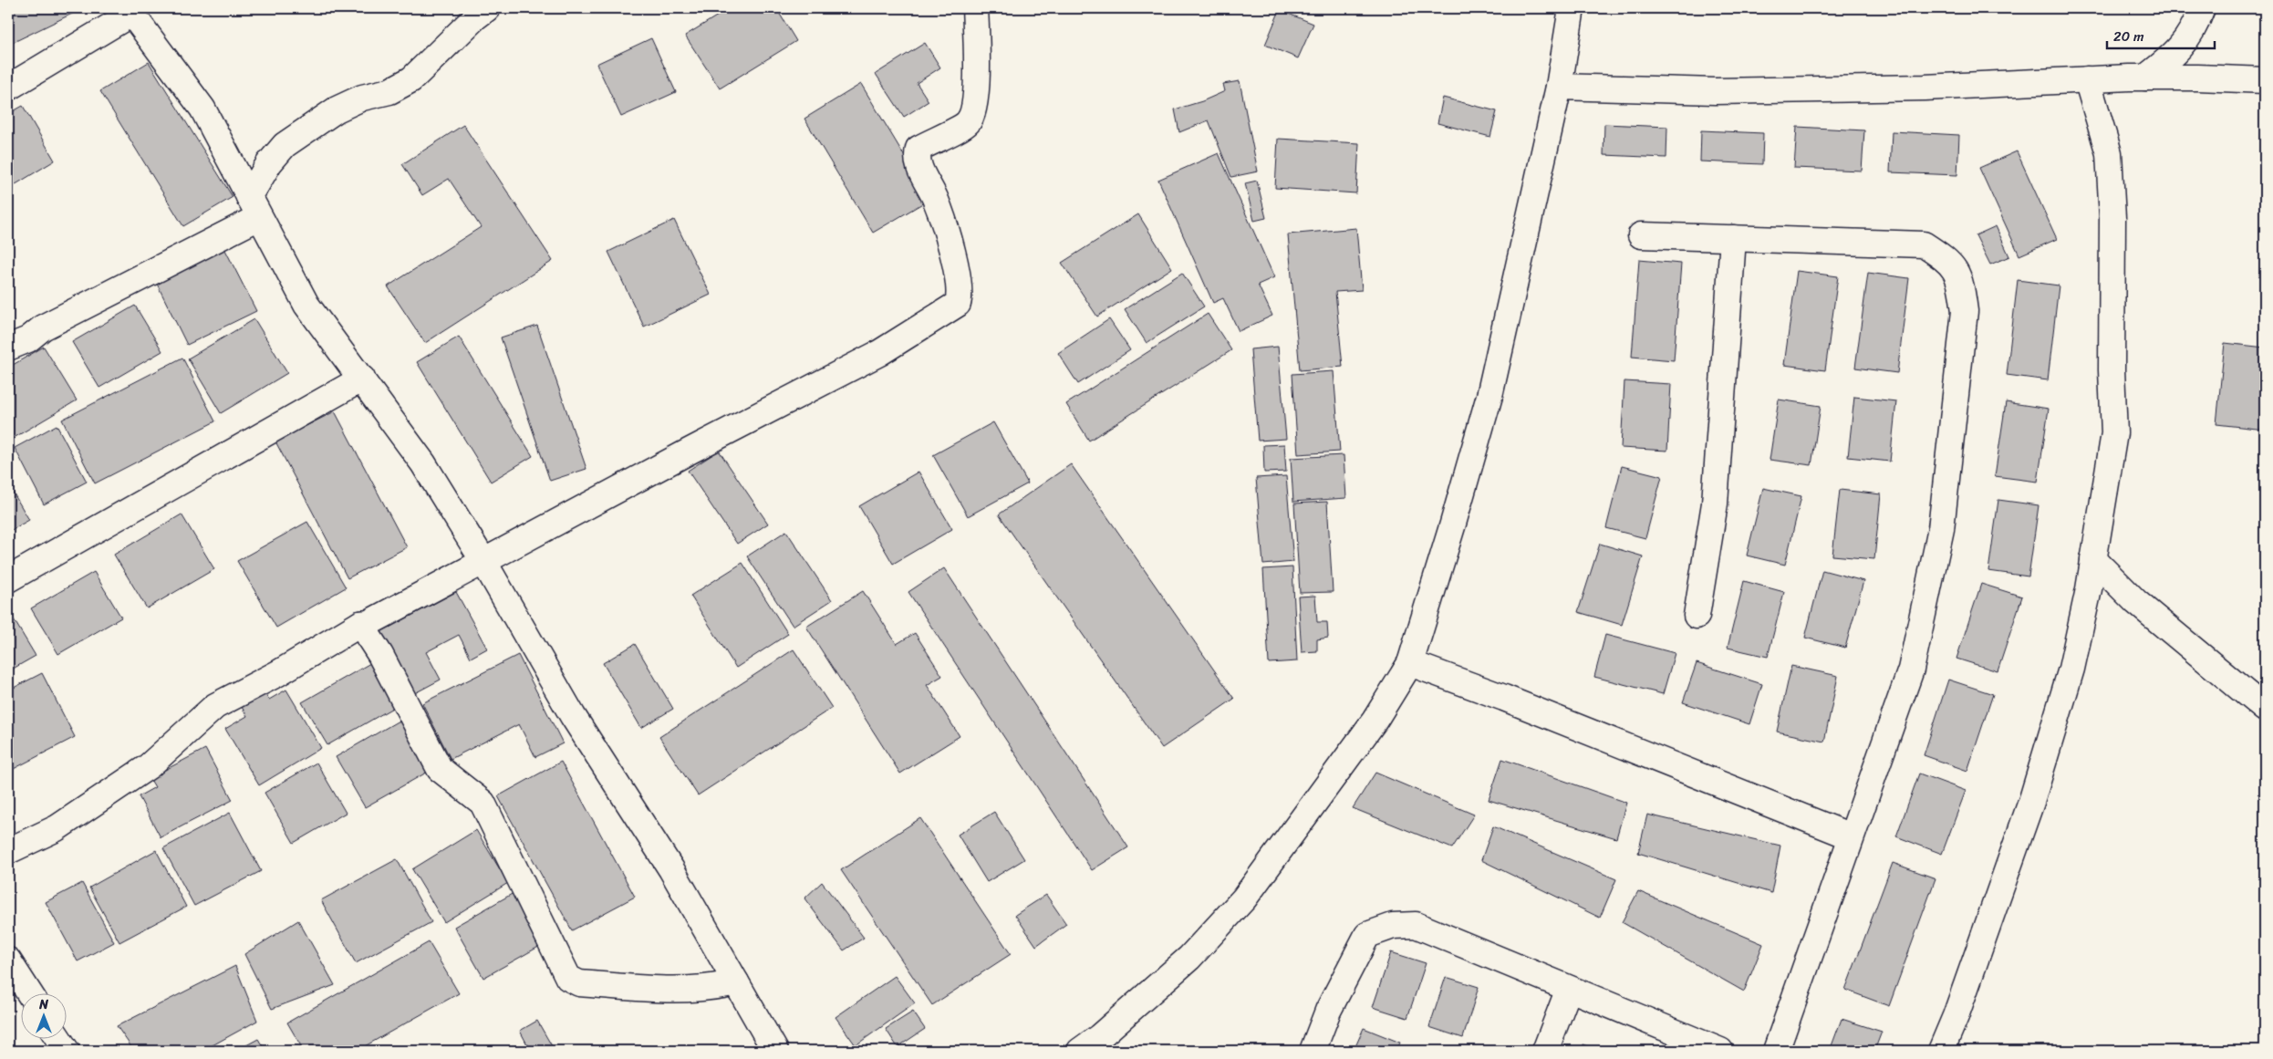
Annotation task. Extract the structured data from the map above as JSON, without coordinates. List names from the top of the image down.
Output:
{
  "scale_bar": "20 m",
  "north": "top"
}
